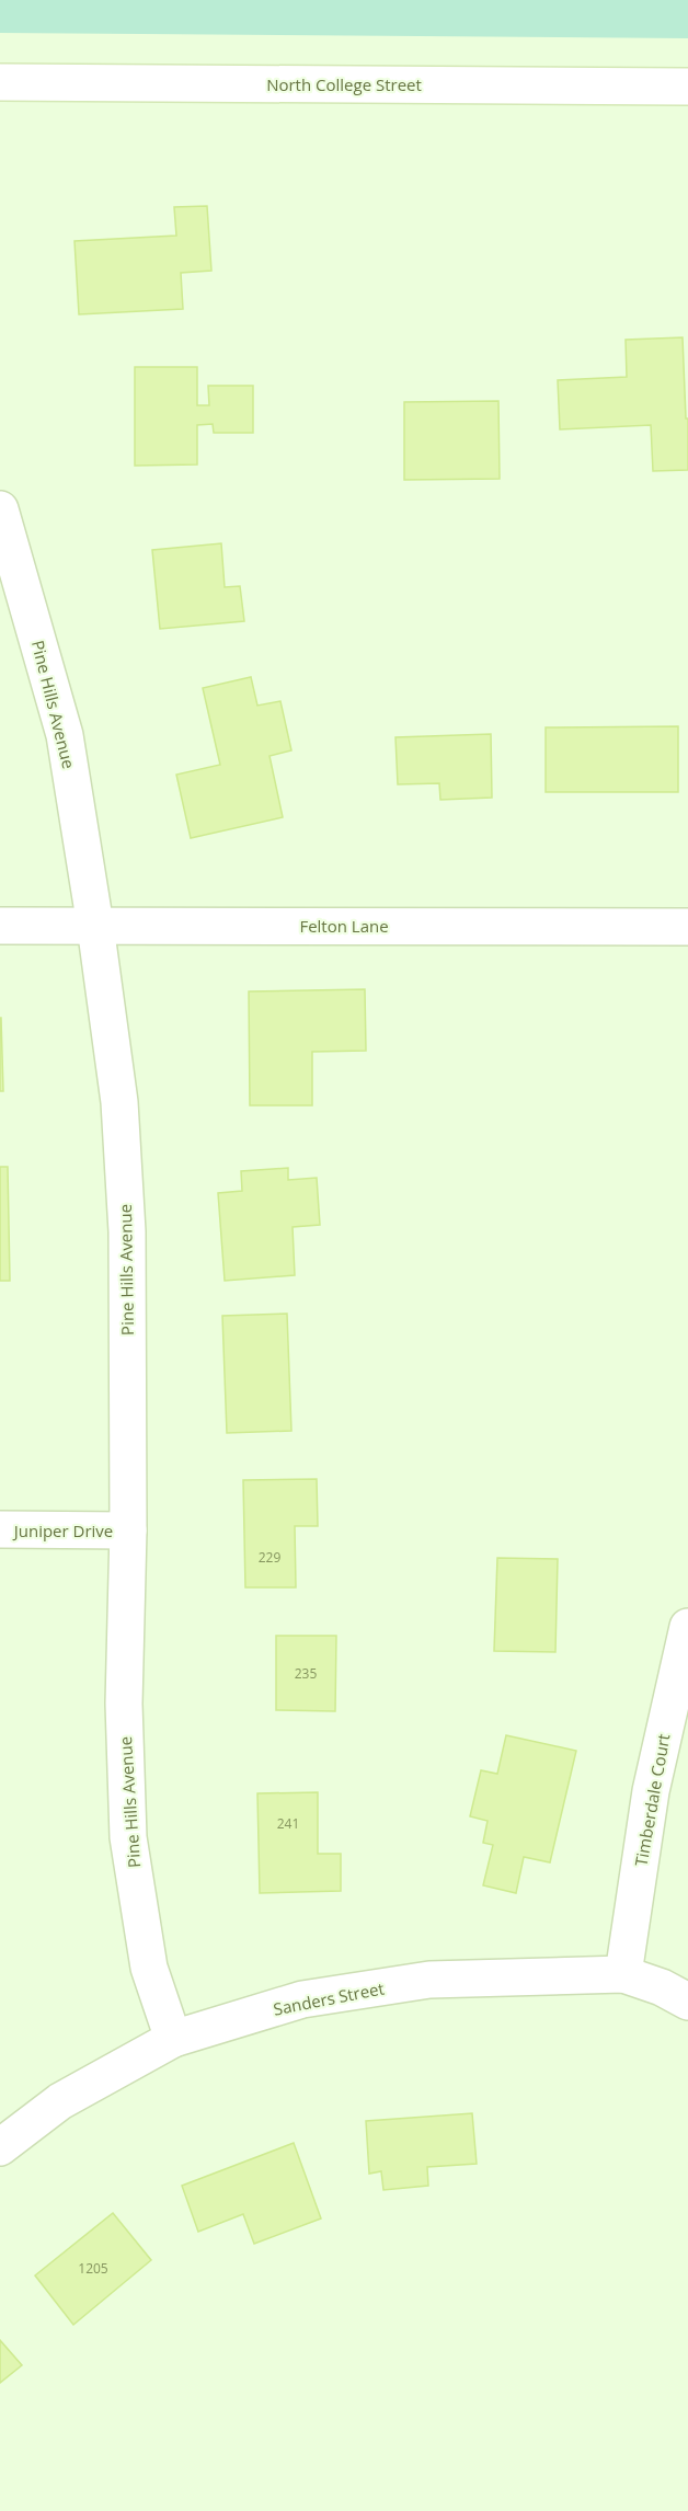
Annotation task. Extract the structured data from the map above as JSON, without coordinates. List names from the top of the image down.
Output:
{
  "streets": {
    "street": [
      "North College Street",
      "Pine Hills Avenue",
      "Felton Lane",
      "Juniper Drive",
      "Timberdale Court",
      "Sanders Street"
    ]
  },
  "crossings": [
    ["Pine Hills Avenue", "Felton Lane"],
    ["Pine Hills Avenue", "Juniper Drive"],
    ["Pine Hills Avenue", "Sanders Street"],
    ["Timberdale Court", "Sanders Street"]
  ],
  "house_numbers": [
    "229",
    "235",
    "241",
    "1205"
  ]
}
